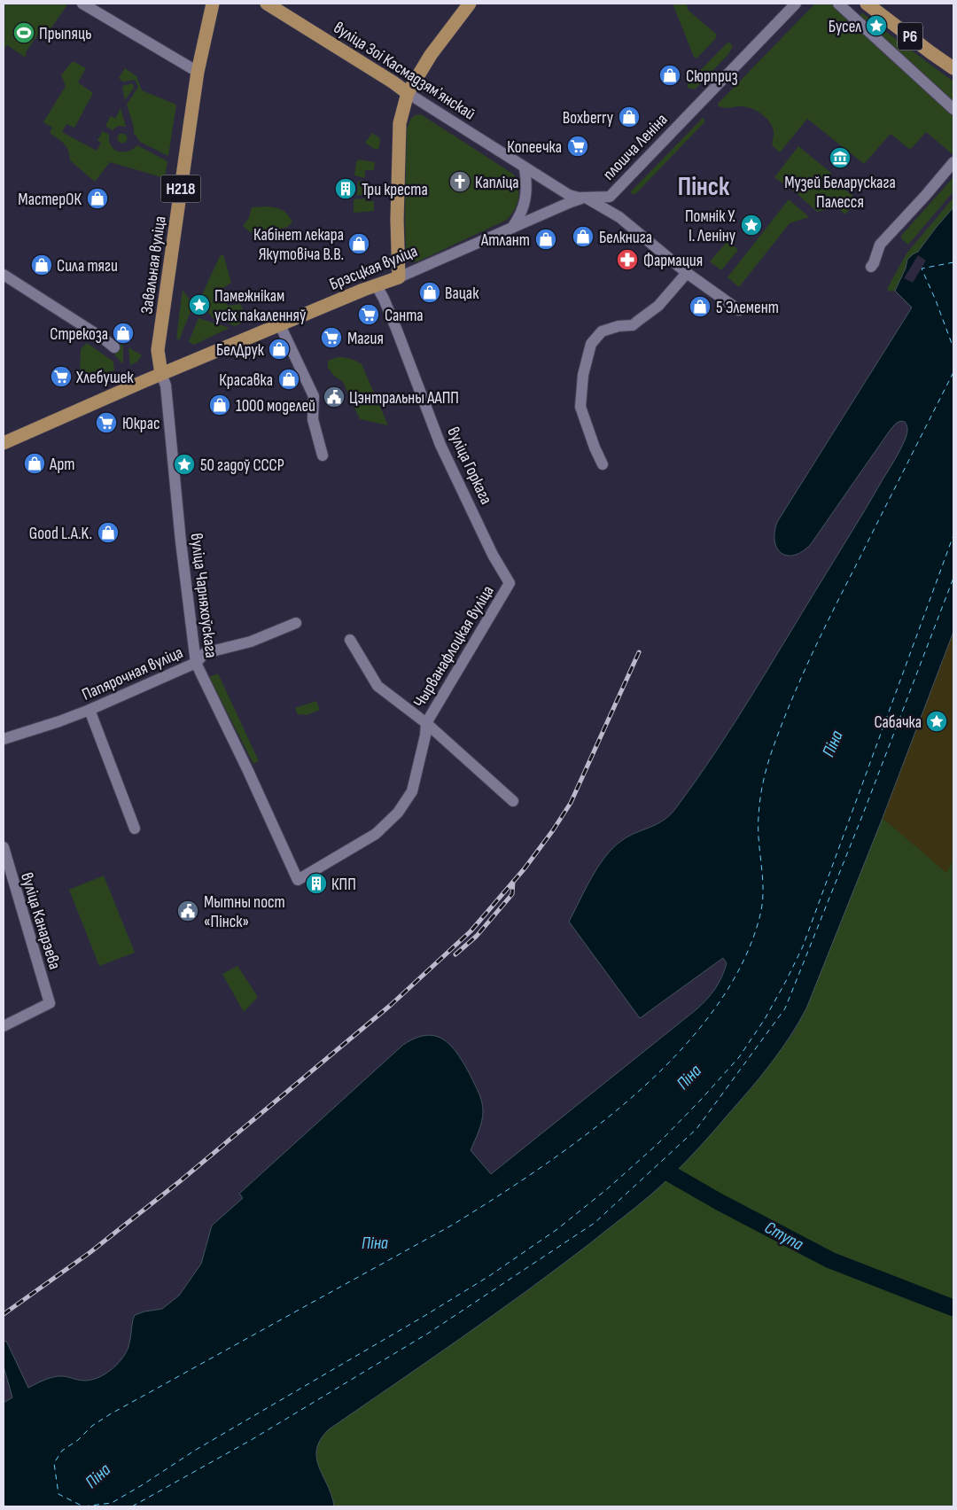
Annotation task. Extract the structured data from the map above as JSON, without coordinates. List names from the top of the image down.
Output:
{
  "streets": {
    "main road": [
      "Р6",
      "вуліца Зоі Касмадзямʼянскай",
      "Н218",
      "Завальная вуліца",
      "Брэсцкая вуліца"
    ],
    "street": [
      "плошча Леніна",
      "вуліца Горкага",
      "вуліца Чарняхоўскага",
      "Чырванафлоцкая вуліца",
      "Папярочная вуліца",
      "вуліца Канарэева"
    ]
  },
  "crossings": [
    ["вуліца Зоі Касмадзямʼянскай", "плошча Леніна"],
    ["вуліца Зоі Касмадзямʼянскай", "Брэсцкая вуліца"],
    ["плошча Леніна", "Брэсцкая вуліца"],
    ["Завальная вуліца", "Брэсцкая вуліца"],
    ["Завальная вуліца", "вуліца Чарняхоўскага"],
    ["Брэсцкая вуліца", "вуліца Горкага"],
    ["Брэсцкая вуліца", "вуліца Чарняхоўскага"],
    ["вуліца Горкага", "Чырванафлоцкая вуліца"],
    ["вуліца Чарняхоўскага", "Чырванафлоцкая вуліца"],
    ["вуліца Чарняхоўскага", "Папярочная вуліца"]
  ],
  "districts": ["Пінск"],
  "water": ["Піна", "Ступа"],
  "places": {
    "place": [
      "Бусел",
      "Помнік У. І. Леніну",
      "Памежнікам усіх пакаленняў",
      "50 гадоў СССР",
      "Сабачка"
    ],
    "sports": ["Прыпяць"],
    "shop": [
      "Сюрприз",
      "Boxberry",
      "МастерОК",
      "Белкнига",
      "Атлант",
      "Кабінет лекара Якутовіча В.В.",
      "Сила тяги",
      "Вацак",
      "5 Элемент",
      "Стрекоза",
      "БелДрук",
      "Красавка",
      "1000 моделей",
      "Арт",
      "Good L.A.K."
    ],
    "supermarket": [
      "Копеечка",
      "Санта",
      "Магия",
      "Хлебушек",
      "Юкрас"
    ],
    "museum": ["Музей Беларускага Палесся"],
    "church": ["Капліца"],
    "building": ["Три креста", "КПП"],
    "pharmacy": ["Фармация"],
    "public building": ["Цэнтральны ААПП", "Мытны пост «Пінск»"]
  }
}
